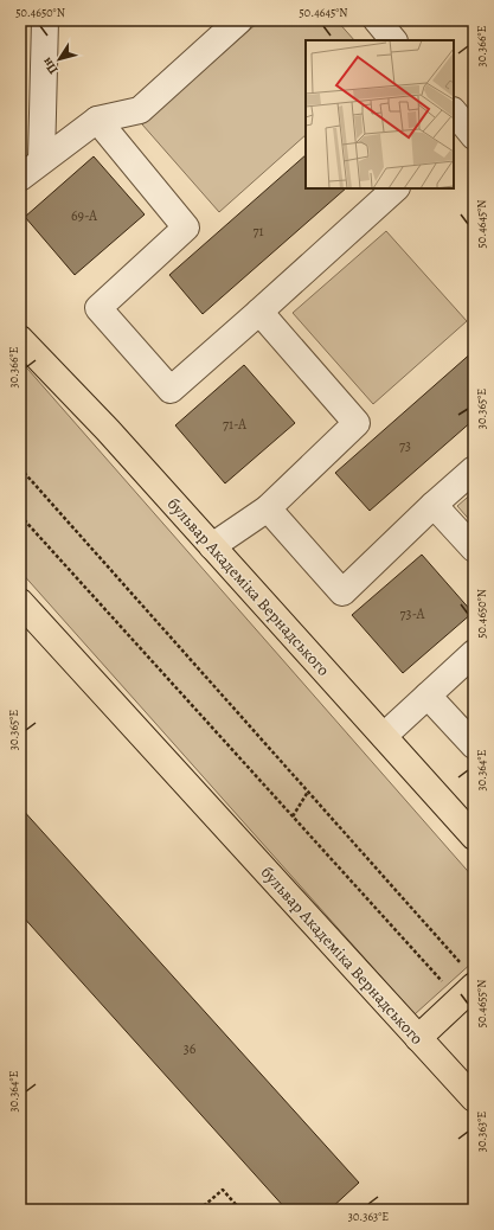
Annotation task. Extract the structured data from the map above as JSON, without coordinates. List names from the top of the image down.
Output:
{
  "streets": {
    "main road": ["бульвар Академіка Вернадського"]
  },
  "house_numbers": [
    "69-А",
    "71",
    "71-А",
    "73",
    "73-А",
    "36"
  ],
  "north": "bottom left",
  "coordinates": [
    "50.4650°N",
    "50.4645°N",
    "30.366°E",
    "30.365°E",
    "30.364°E",
    "50.4655°N",
    "30.363°E"
  ]
}
